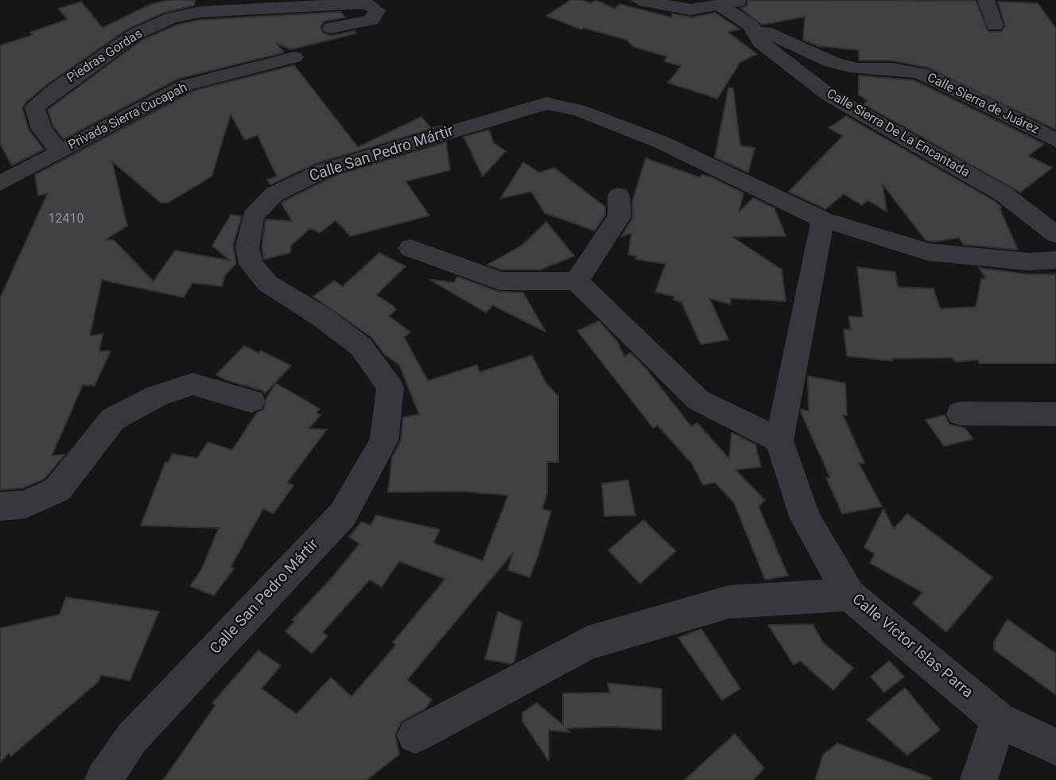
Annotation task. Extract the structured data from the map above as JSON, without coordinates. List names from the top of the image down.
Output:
{
  "streets": {
    "street": [
      "Piedras Gordas",
      "Calle Sierra de Juárez",
      "Privada Sierra Cucapah",
      "Calle Sierra De La Encantada",
      "Calle San Pedro Mártir",
      "Calle Víctor Islas Parra"
    ]
  },
  "crossings": [
    ["Piedras Gordas", "Privada Sierra Cucapah"],
    ["Calle Sierra de Juárez", "Calle Sierra De La Encantada"],
    ["Calle San Pedro Mártir", "Calle Víctor Islas Parra"]
  ],
  "house_numbers": ["12410"]
}
